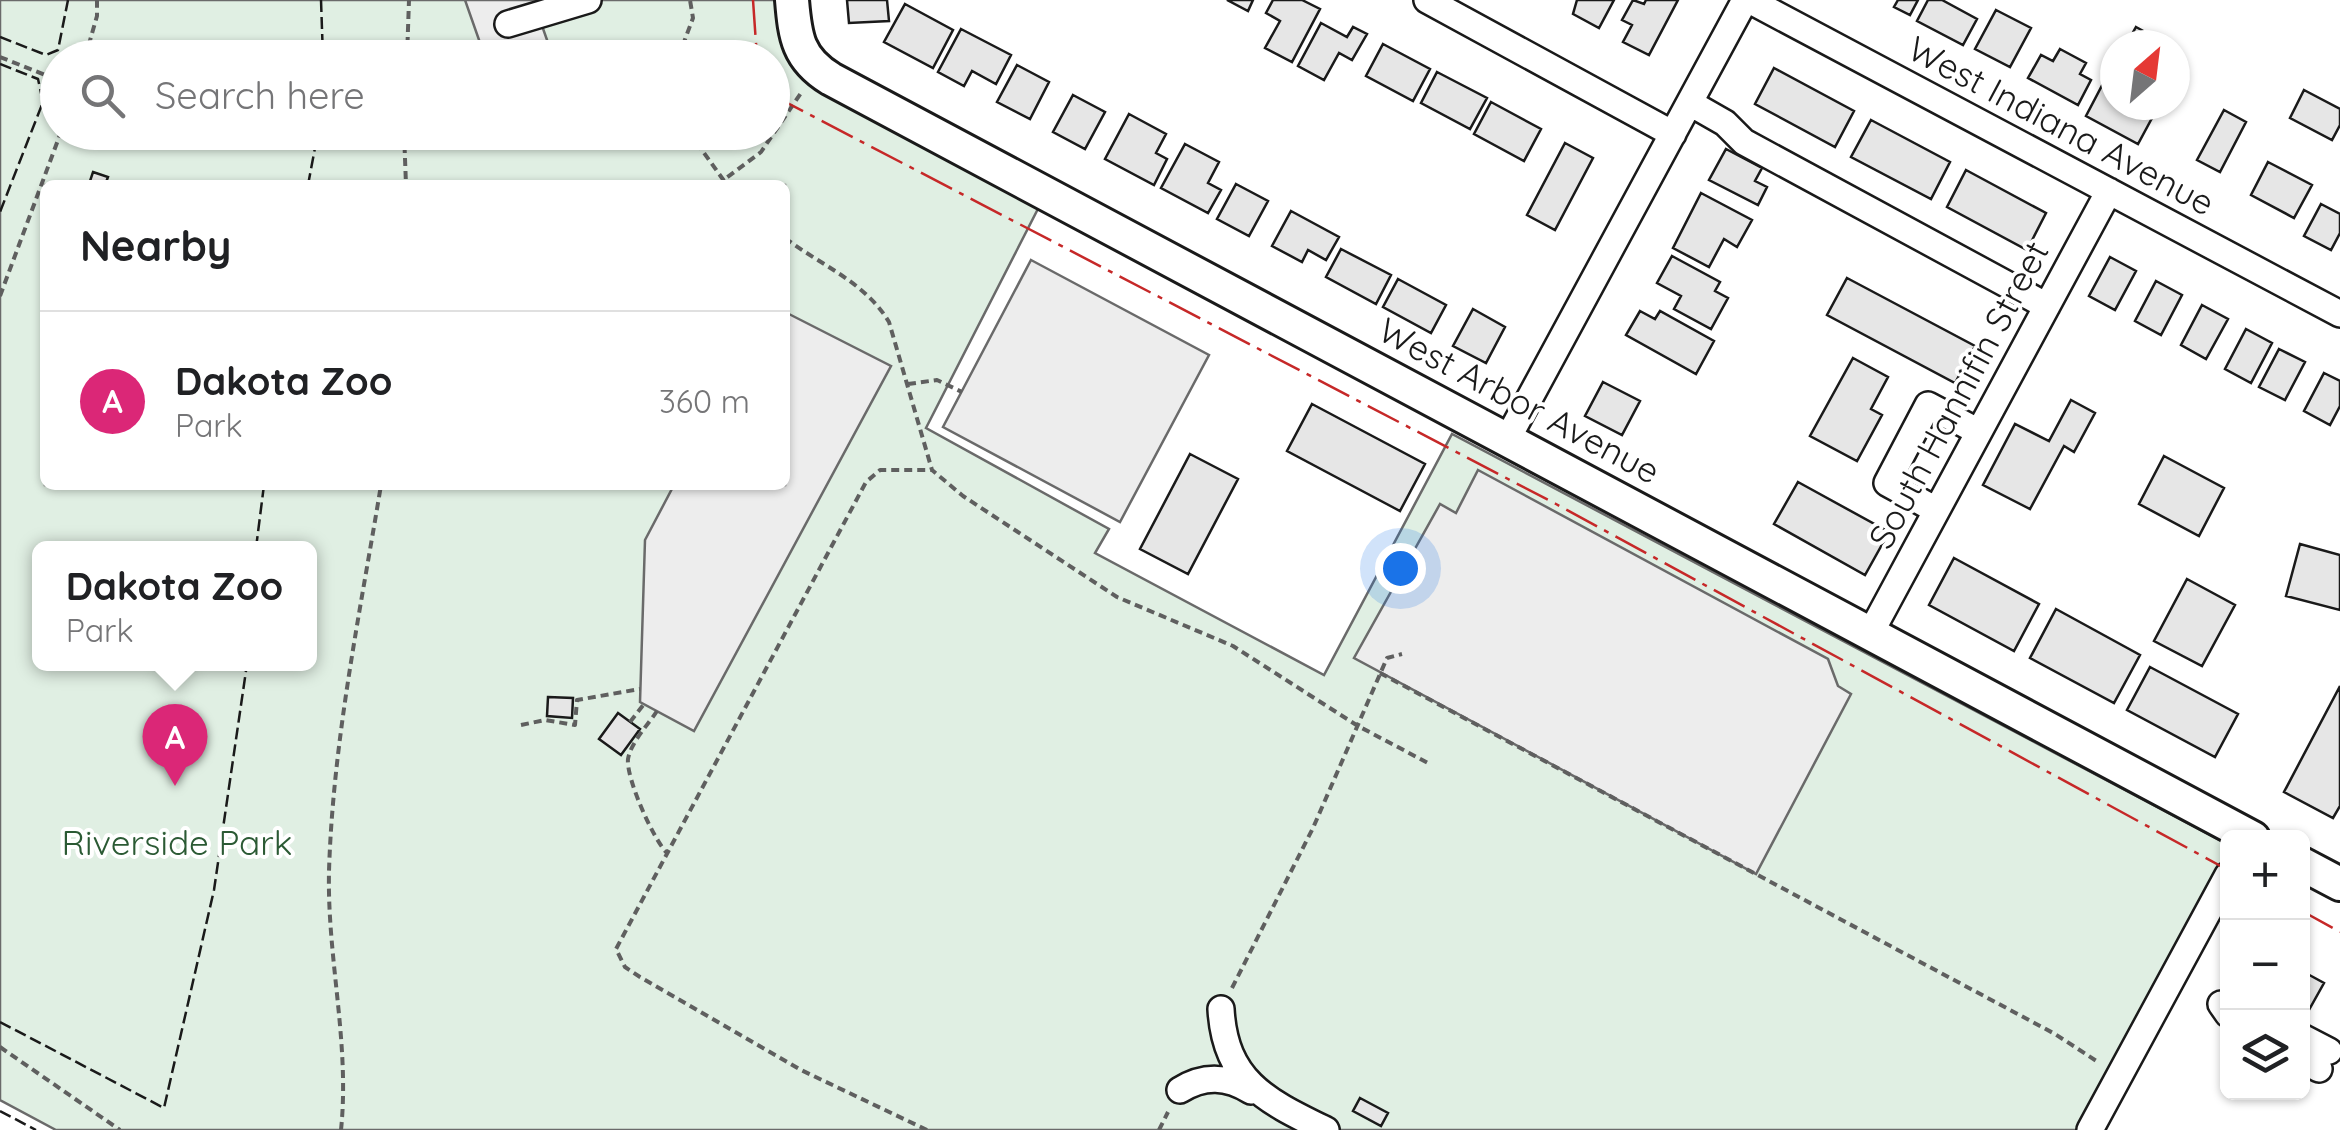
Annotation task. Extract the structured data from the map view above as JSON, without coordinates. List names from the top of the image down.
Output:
{
  "streets": {
    "main road": ["West Arbor Avenue"],
    "street": ["West Indiana Avenue", "South Hannifin Street"]
  },
  "crossings": [
    ["West Indiana Avenue", "South Hannifin Street"],
    ["South Hannifin Street", "West Arbor Avenue"]
  ],
  "parks": ["Riverside Park"],
  "north": "top right",
  "page": {
    "search": "Search here",
    "heading": "Nearby",
    "list": [
      {
        "mark": "A",
        "name": "Dakota Zoo",
        "note": "Park",
        "value": "360 m"
      }
    ],
    "popup": ["Dakota Zoo", "Park"],
    "pins": "A",
    "map_buttons": ["+", "−"]
  }
}
